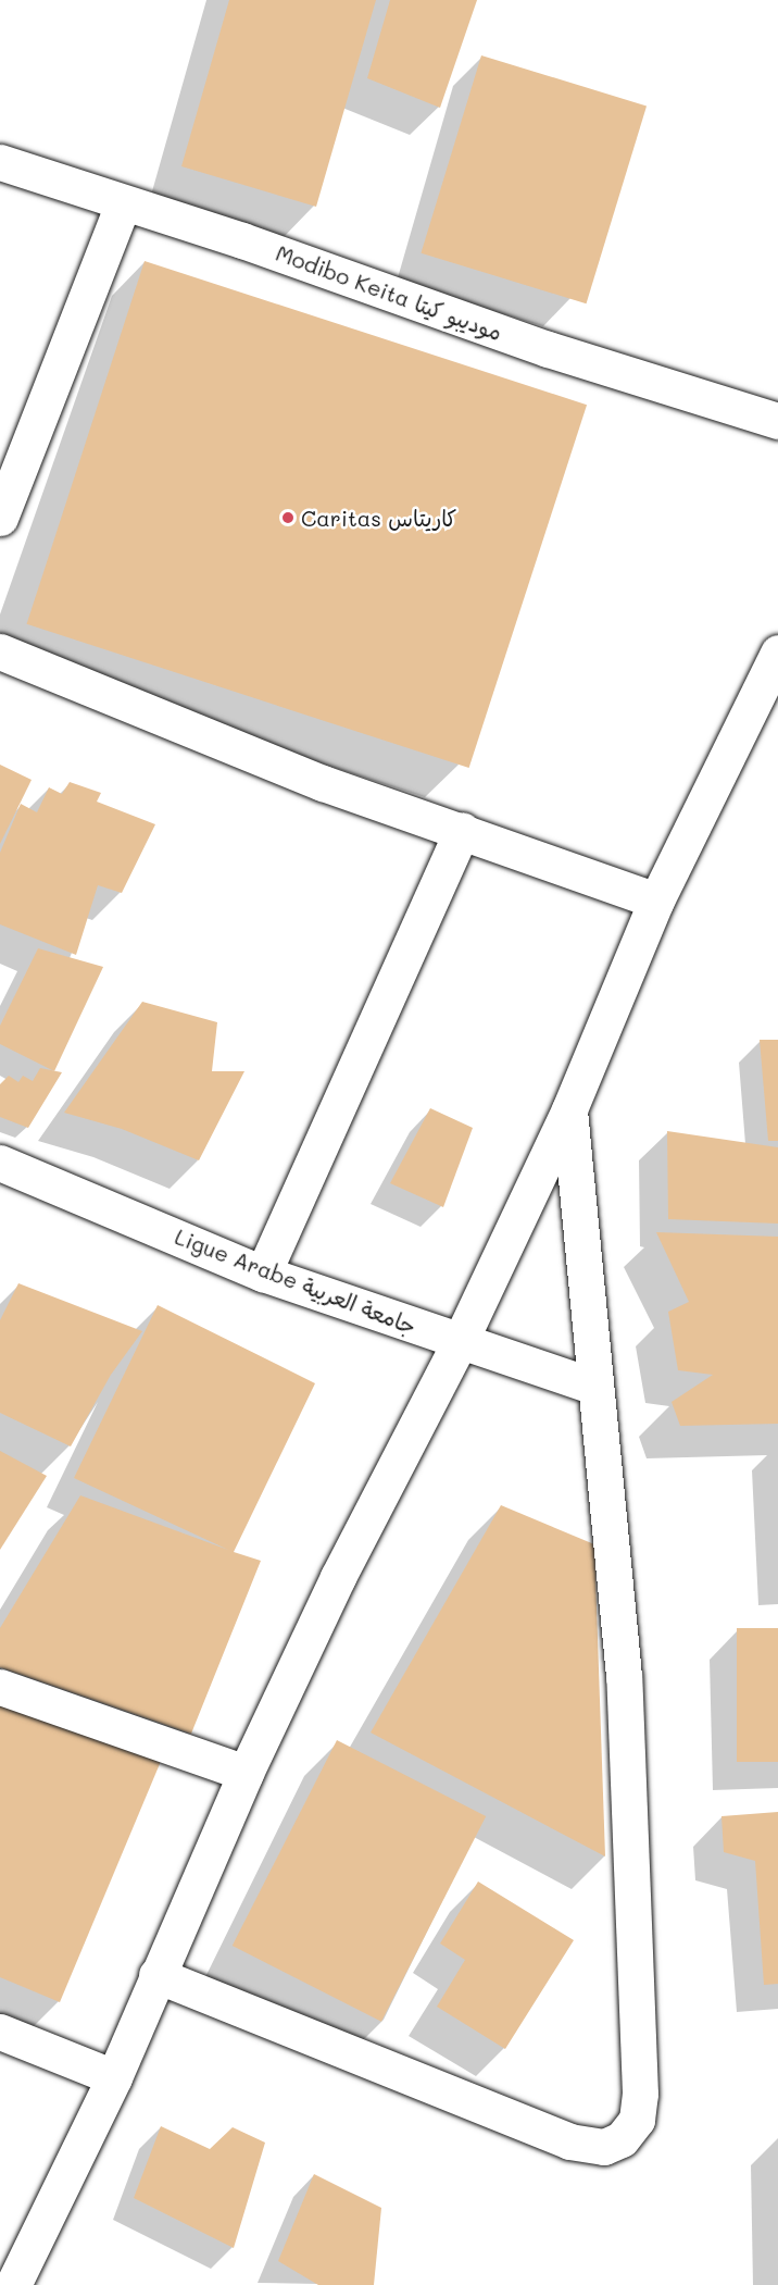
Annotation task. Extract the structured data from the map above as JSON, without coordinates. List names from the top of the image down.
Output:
{
  "streets": {
    "street": ["Modibo Keita موديبو كيتا", "Ligue Arabe جامعة العربية"]
  },
  "places": ["Caritas كاريتاس"]
}
